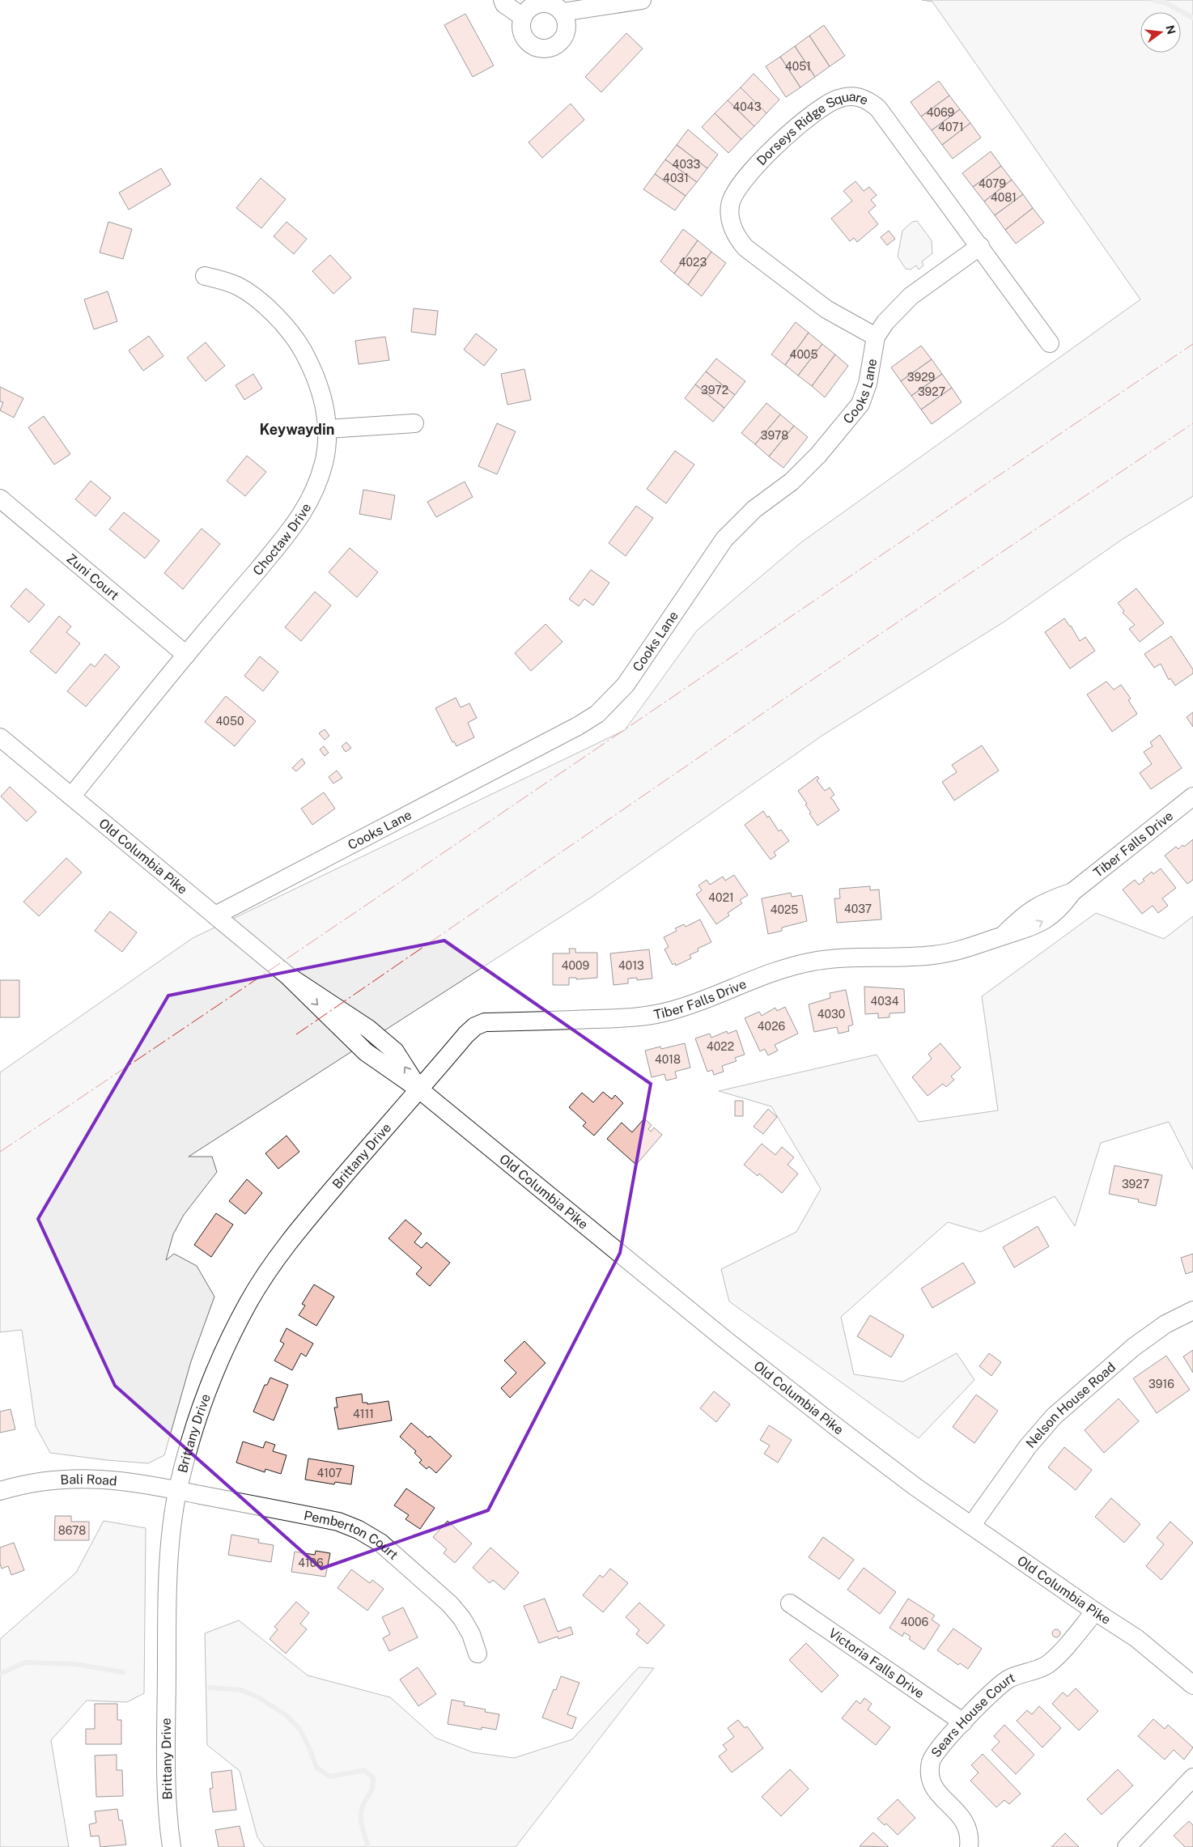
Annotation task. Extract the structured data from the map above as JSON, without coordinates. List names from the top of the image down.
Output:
{
  "streets": {
    "street": [
      "Dorseys Ridge Square",
      "Cooks Lane",
      "Choctaw Drive",
      "Zuni Court",
      "Tiber Falls Drive",
      "Old Columbia Pike",
      "Brittany Drive",
      "Nelson House Road",
      "Bali Road",
      "Pemberton Court",
      "Victoria Falls Drive",
      "Sears House Court"
    ]
  },
  "crossings": [
    ["Dorseys Ridge Square", "Cooks Lane"],
    ["Cooks Lane", "Old Columbia Pike"],
    ["Choctaw Drive", "Zuni Court"],
    ["Choctaw Drive", "Old Columbia Pike"],
    ["Tiber Falls Drive", "Old Columbia Pike"],
    ["Tiber Falls Drive", "Brittany Drive"],
    ["Old Columbia Pike", "Brittany Drive"],
    ["Old Columbia Pike", "Nelson House Road"],
    ["Old Columbia Pike", "Sears House Court"],
    ["Brittany Drive", "Bali Road"],
    ["Brittany Drive", "Pemberton Court"],
    ["Bali Road", "Pemberton Court"],
    ["Victoria Falls Drive", "Sears House Court"]
  ],
  "districts": ["Keywaydin"],
  "house_numbers": [
    "4051",
    "4043",
    "4069",
    "4071",
    "4033",
    "4031",
    "4079",
    "4081",
    "4023",
    "4005",
    "3929",
    "3972",
    "3927",
    "3978",
    "4050",
    "4021",
    "4037",
    "4025",
    "4009",
    "4013",
    "4034",
    "4030",
    "4026",
    "4022",
    "4018",
    "3927",
    "3916",
    "4111",
    "4107",
    "8678",
    "4106",
    "4006"
  ],
  "north": "right"
}
